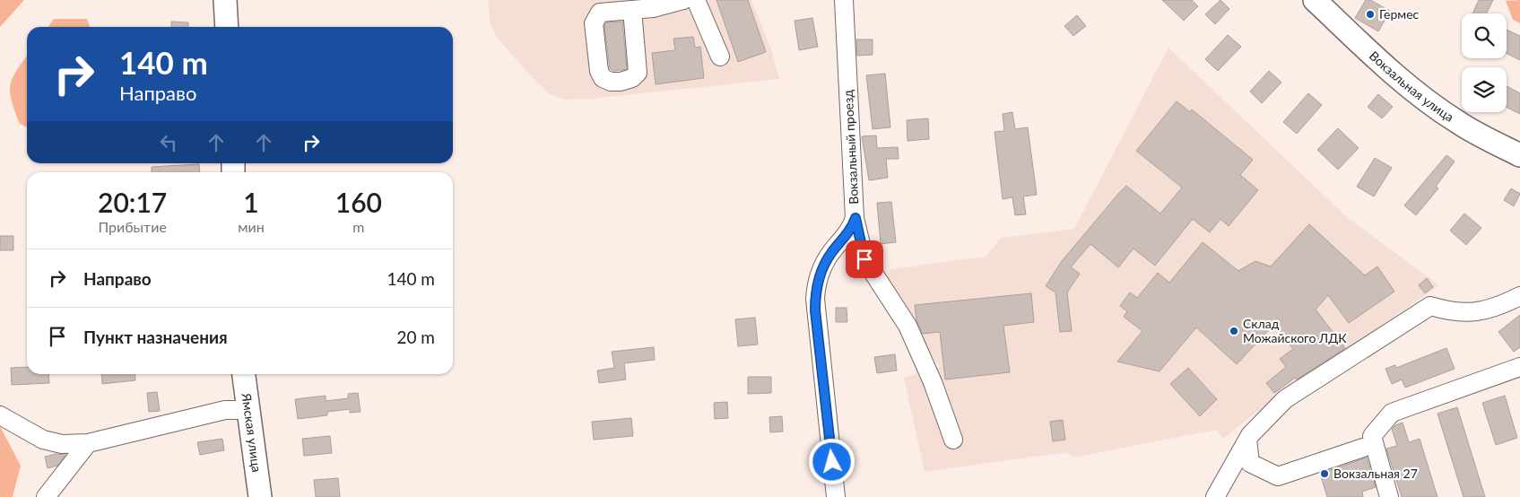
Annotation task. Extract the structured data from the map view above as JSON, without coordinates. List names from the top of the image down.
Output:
{
  "streets": {
    "main road": ["Вокзальная улица", "Ямская улица"],
    "street": ["Вокзальный проезд"]
  },
  "places": ["Гермес", "Склад Можайского ЛДК", "Вокзальная 27"],
  "page": {
    "turn": ["140 m", "Направо"],
    "eta": [
      "20:17",
      "Прибытие",
      "1",
      "мин",
      "160",
      "m"
    ],
    "list": [
      {
        "name": "Направо",
        "value": "140 m"
      },
      {
        "name": "Пункт назначения",
        "value": "20 m"
      }
    ]
  }
}
